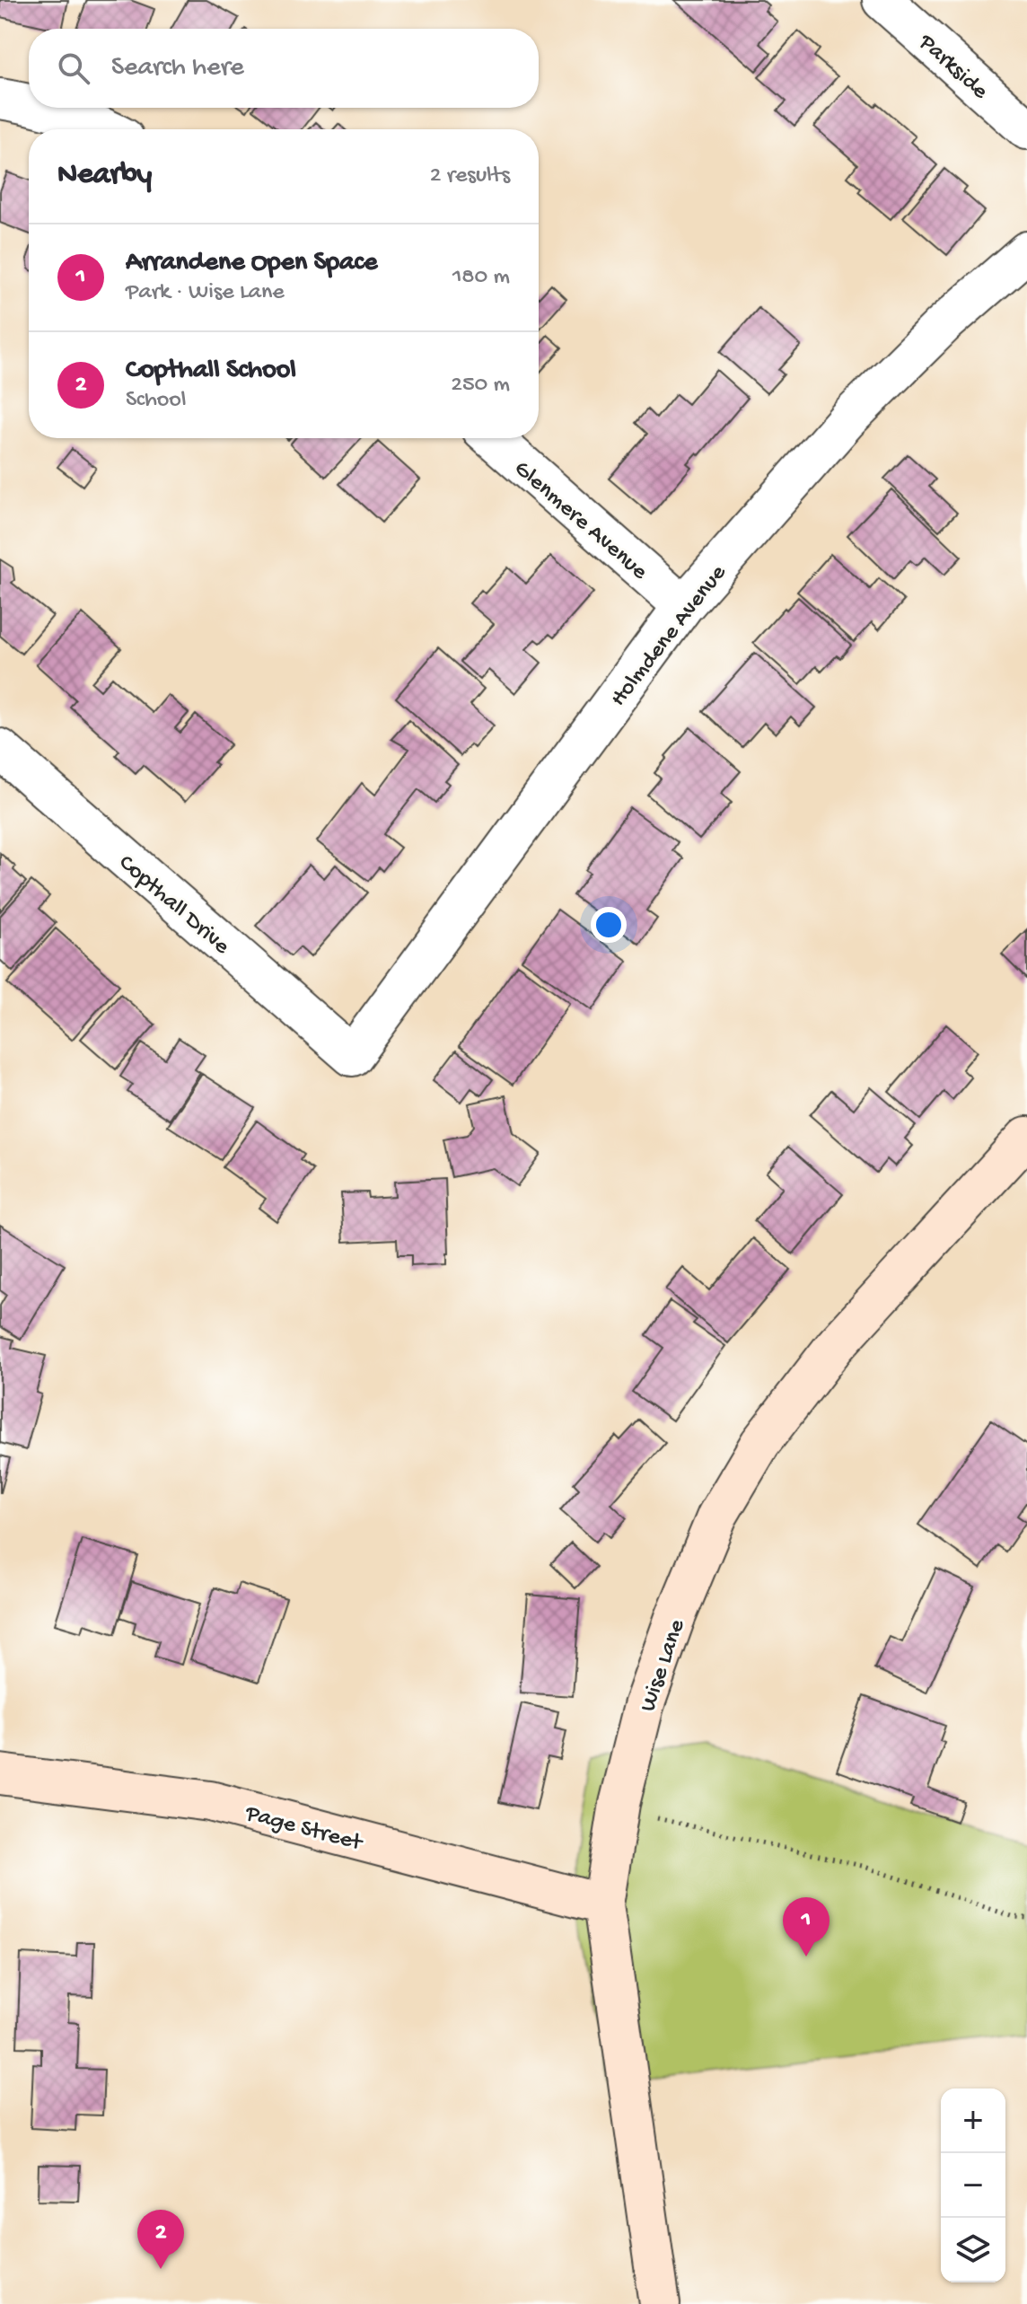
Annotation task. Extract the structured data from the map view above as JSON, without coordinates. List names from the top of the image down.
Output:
{
  "streets": {
    "street": [
      "Parkside",
      "Glenmere Avenue",
      "Holmdene Avenue",
      "Copthall Drive",
      "Wise Lane",
      "Page Street"
    ]
  },
  "crossings": [
    ["Glenmere Avenue", "Holmdene Avenue"],
    ["Holmdene Avenue", "Copthall Drive"],
    ["Wise Lane", "Page Street"]
  ],
  "page": {
    "search": "Search here",
    "heading": ["Nearby", "2 results"],
    "list": [
      {
        "mark": "1",
        "name": "Arrandene Open Space",
        "note": "Park · Wise Lane",
        "value": "180 m"
      },
      {
        "mark": "2",
        "name": "Copthall School",
        "note": "School",
        "value": "250 m"
      }
    ],
    "pins": ["1", "2"],
    "map_buttons": ["+", "−"]
  }
}
